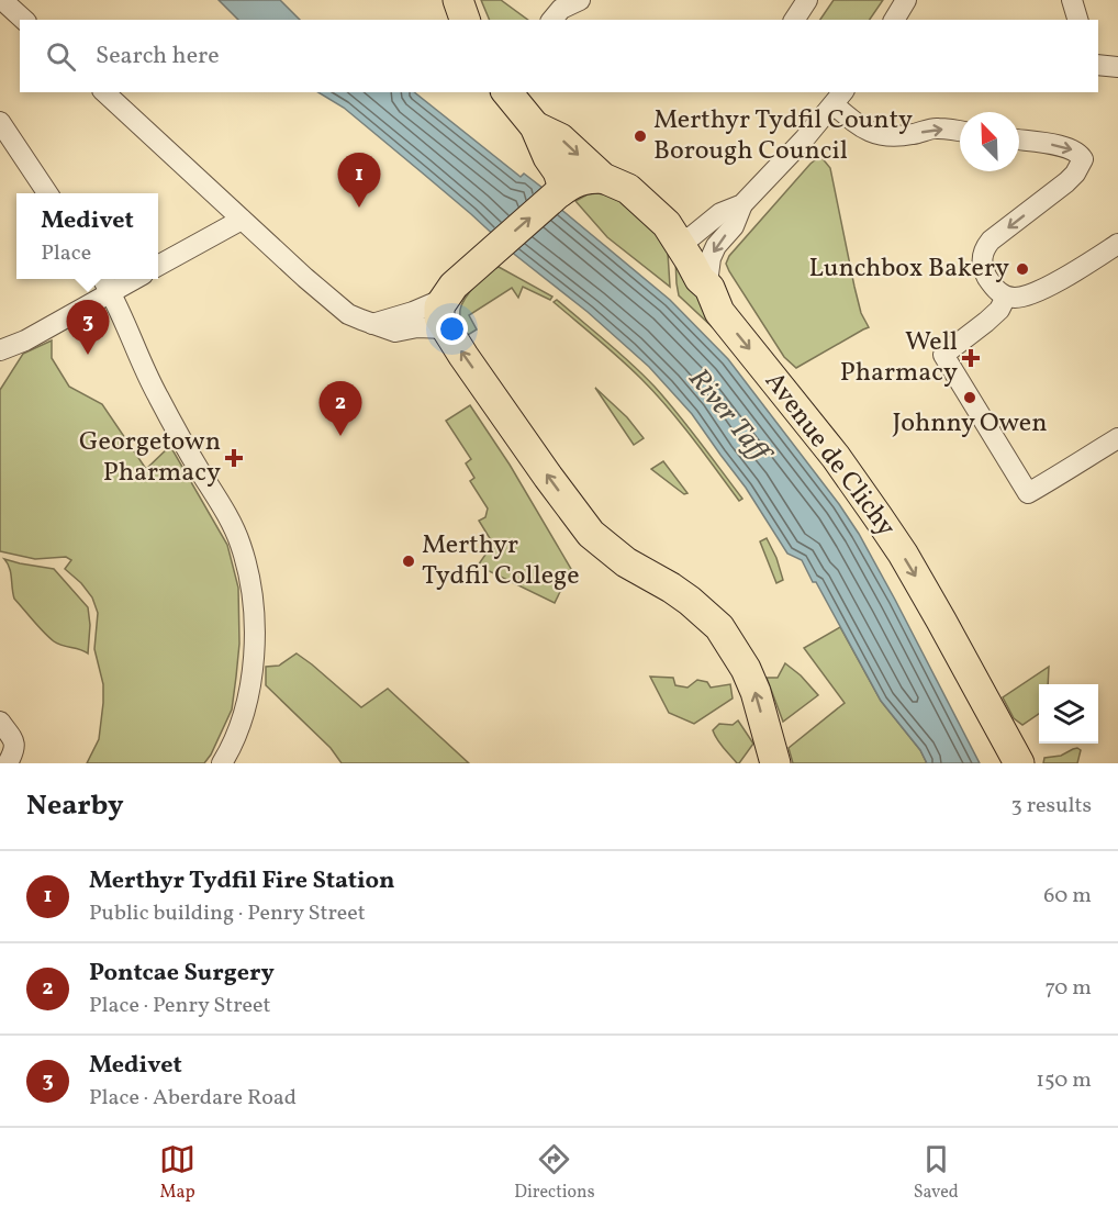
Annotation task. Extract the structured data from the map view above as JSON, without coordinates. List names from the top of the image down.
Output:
{
  "streets": {
    "main road": ["Avenue de Clichy"]
  },
  "water": ["River Taff"],
  "places": {
    "other": [
      "Merthyr Tydfil County Borough Council",
      "Lunchbox Bakery",
      "Johnny Owen",
      "Merthyr Tydfil College"
    ],
    "health": ["Well Pharmacy", "Georgetown Pharmacy"]
  },
  "north": "top left",
  "page": {
    "search": "Search here",
    "pins": ["1", "3", "2"],
    "popup": ["Medivet", "Place"],
    "heading": ["Nearby", "3 results"],
    "list": [
      {
        "mark": "1",
        "name": "Merthyr Tydfil Fire Station",
        "note": "Public building · Penry Street",
        "value": "60 m"
      },
      {
        "mark": "2",
        "name": "Pontcae Surgery",
        "note": "Place · Penry Street",
        "value": "70 m"
      },
      {
        "mark": "3",
        "name": "Medivet",
        "note": "Place · Aberdare Road",
        "value": "150 m"
      }
    ],
    "nav": ["Map", "Directions", "Saved"]
  }
}
